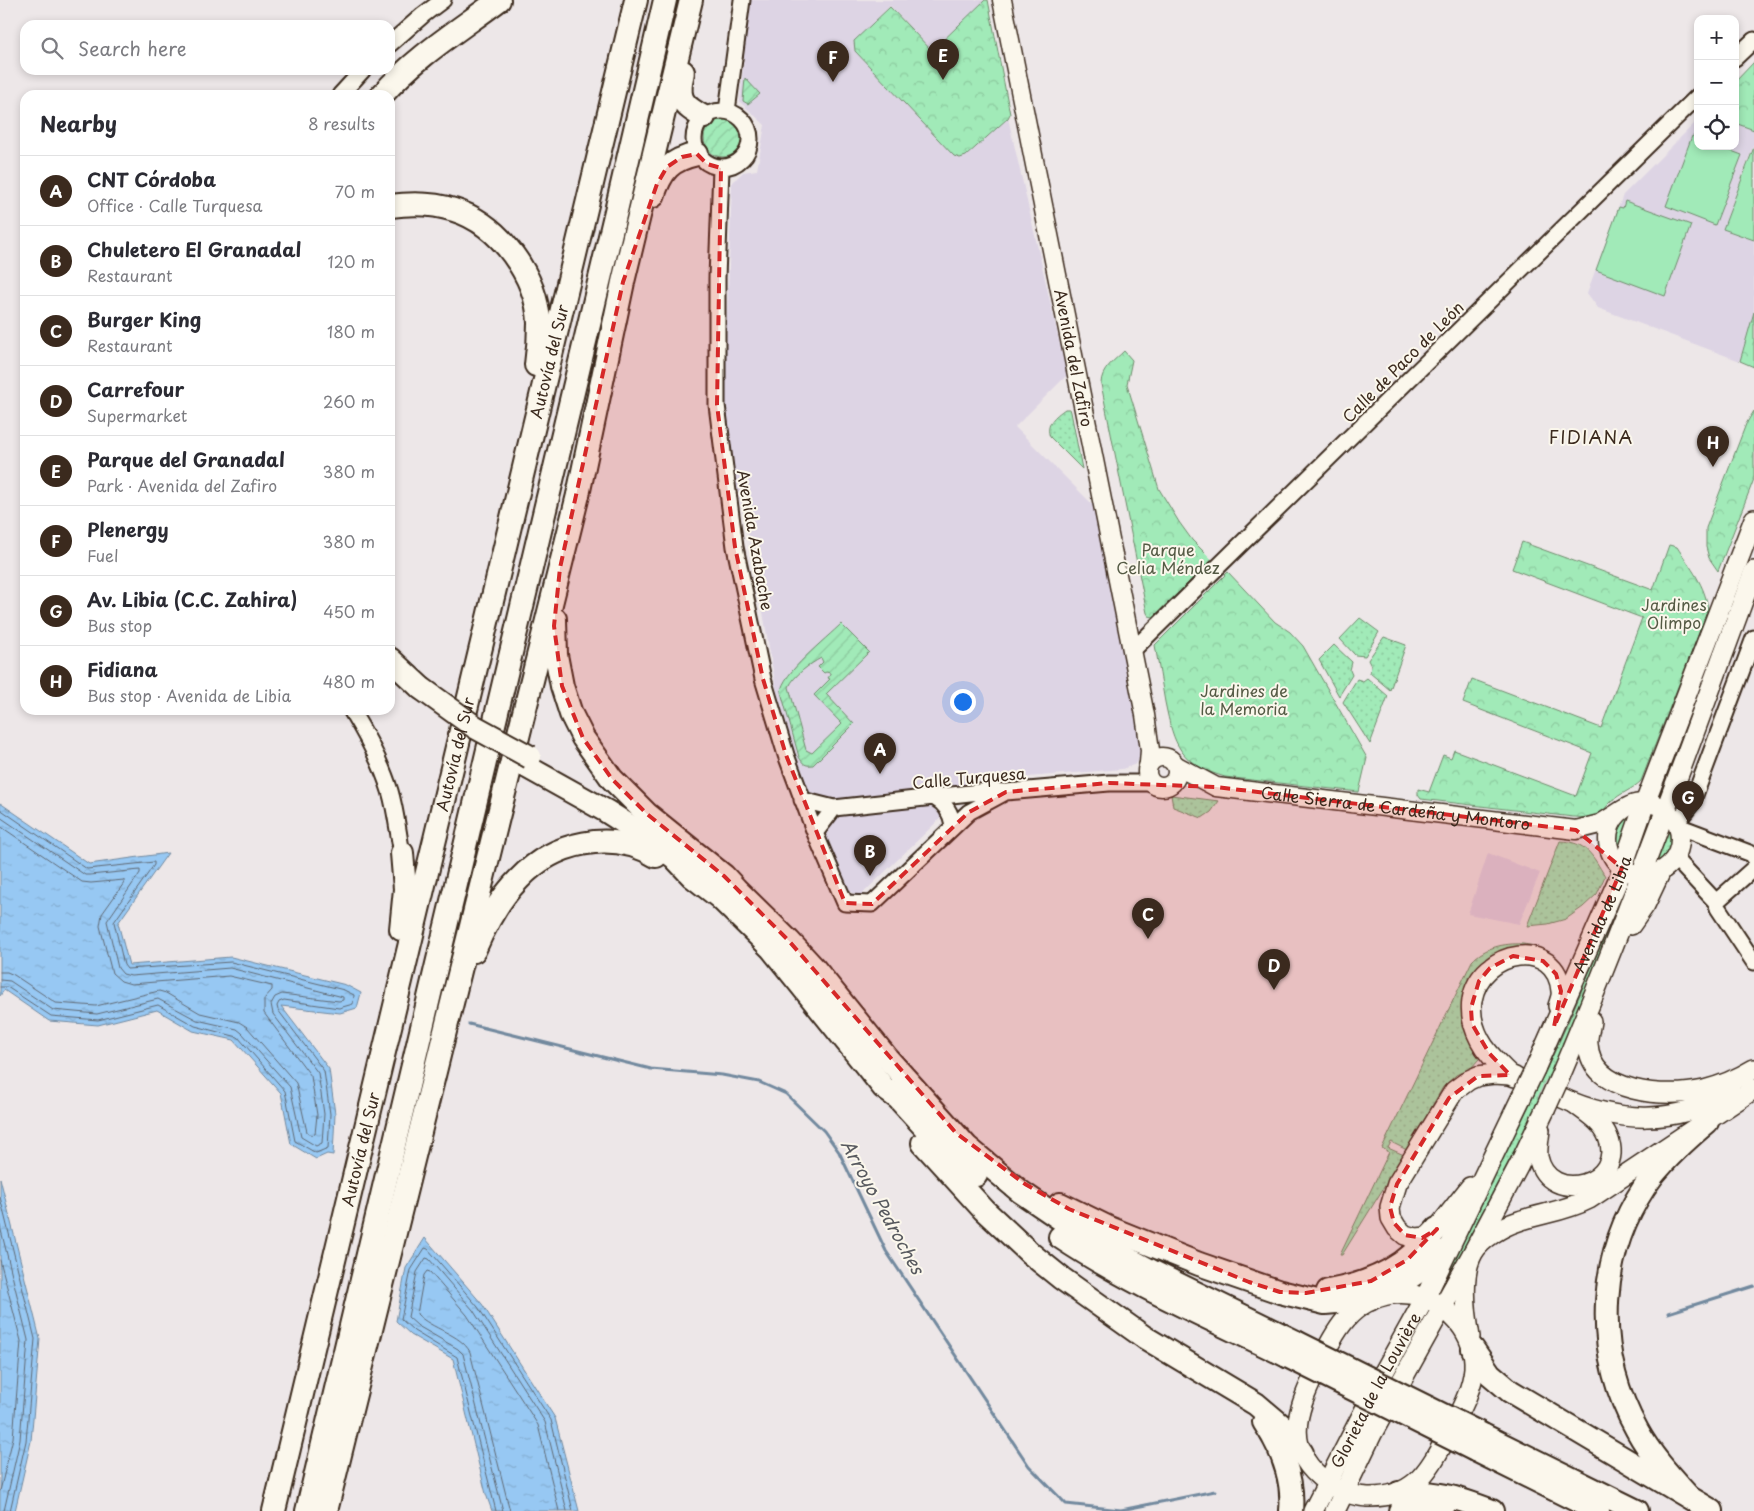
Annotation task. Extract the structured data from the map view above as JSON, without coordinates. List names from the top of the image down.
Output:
{
  "streets": {
    "highway": ["Autovía del Sur"],
    "main road": [
      "Avenida del Zafiro",
      "Calle Sierra de Cardeña y Montoro",
      "Avenida de Libia",
      "Glorieta de la Louvière"
    ],
    "street": ["Calle de Paco de León", "Avenida Azabache", "Calle Turquesa"]
  },
  "crossings": [
    ["Avenida del Zafiro", "Calle de Paco de León"],
    ["Avenida del Zafiro", "Calle Turquesa"],
    ["Avenida del Zafiro", "Calle Sierra de Cardeña y Montoro"],
    ["Avenida Azabache", "Calle Turquesa"],
    ["Calle Turquesa", "Calle Sierra de Cardeña y Montoro"],
    ["Calle Sierra de Cardeña y Montoro", "Avenida de Libia"],
    ["Avenida de Libia", "Glorieta de la Louvière"]
  ],
  "districts": ["FIDIANA"],
  "water": ["Arroyo Pedroches"],
  "parks": ["Parque Celia Méndez", "Jardines Olimpo", "Jardines de la Memoria"],
  "page": {
    "map_buttons": ["+", "−"],
    "search": "Search here",
    "pins": [
      "E",
      "F",
      "H",
      "A",
      "G",
      "B",
      "C",
      "D"
    ],
    "heading": ["Nearby", "8 results"],
    "list": [
      {
        "mark": "A",
        "name": "CNT Córdoba",
        "note": "Office · Calle Turquesa",
        "value": "70 m"
      },
      {
        "mark": "B",
        "name": "Chuletero El Granadal",
        "note": "Restaurant",
        "value": "120 m"
      },
      {
        "mark": "C",
        "name": "Burger King",
        "note": "Restaurant",
        "value": "180 m"
      },
      {
        "mark": "D",
        "name": "Carrefour",
        "note": "Supermarket",
        "value": "260 m"
      },
      {
        "mark": "E",
        "name": "Parque del Granadal",
        "note": "Park · Avenida del Zafiro",
        "value": "380 m"
      },
      {
        "mark": "F",
        "name": "Plenergy",
        "note": "Fuel",
        "value": "380 m"
      },
      {
        "mark": "G",
        "name": "Av. Libia (C.C. Zahira)",
        "note": "Bus stop",
        "value": "450 m"
      },
      {
        "mark": "H",
        "name": "Fidiana",
        "note": "Bus stop · Avenida de Libia",
        "value": "480 m"
      }
    ]
  }
}
